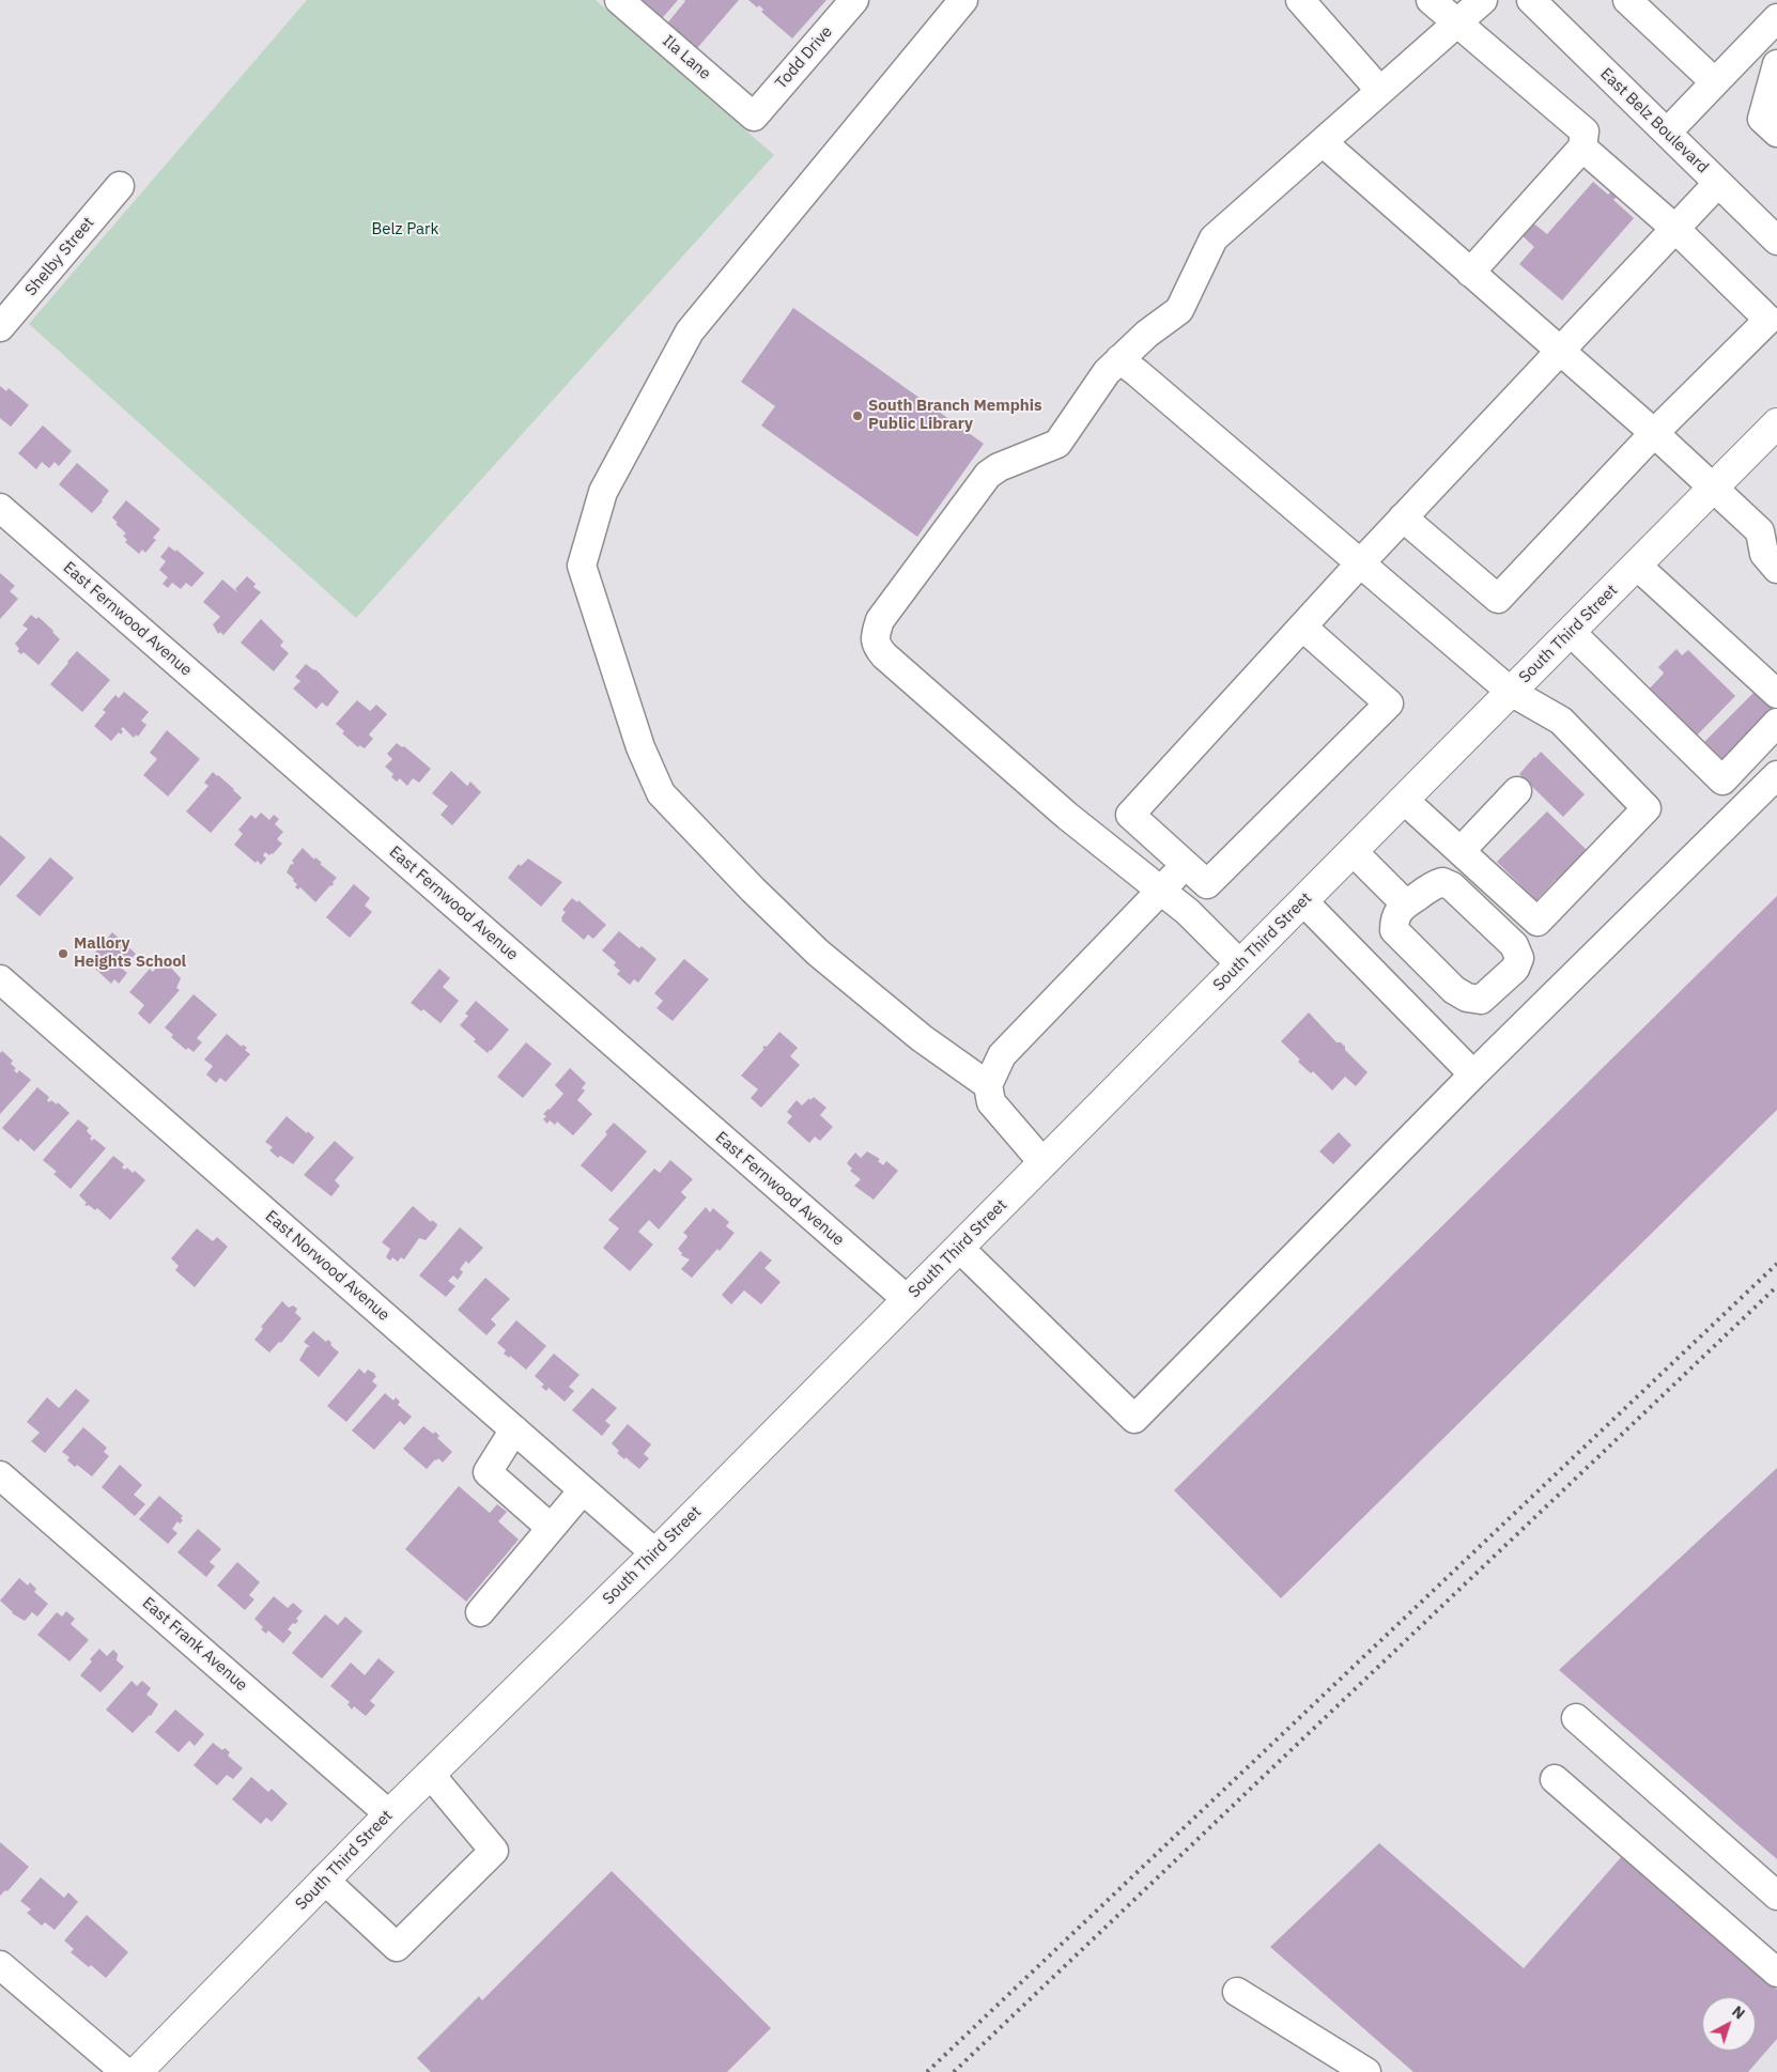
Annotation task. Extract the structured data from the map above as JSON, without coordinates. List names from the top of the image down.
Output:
{
  "streets": {
    "main road": ["South Third Street"],
    "street": [
      "Ila Lane",
      "Todd Drive",
      "East Belz Boulevard",
      "Shelby Street",
      "East Fernwood Avenue",
      "East Norwood Avenue",
      "East Frank Avenue"
    ]
  },
  "crossings": [
    ["Ila Lane", "Todd Drive"],
    ["East Fernwood Avenue", "South Third Street"],
    ["South Third Street", "East Norwood Avenue"],
    ["South Third Street", "East Frank Avenue"]
  ],
  "parks": ["Belz Park"],
  "places": ["South Branch Memphis Public Library", "Mallory Heights School"],
  "north": "top right"
}
